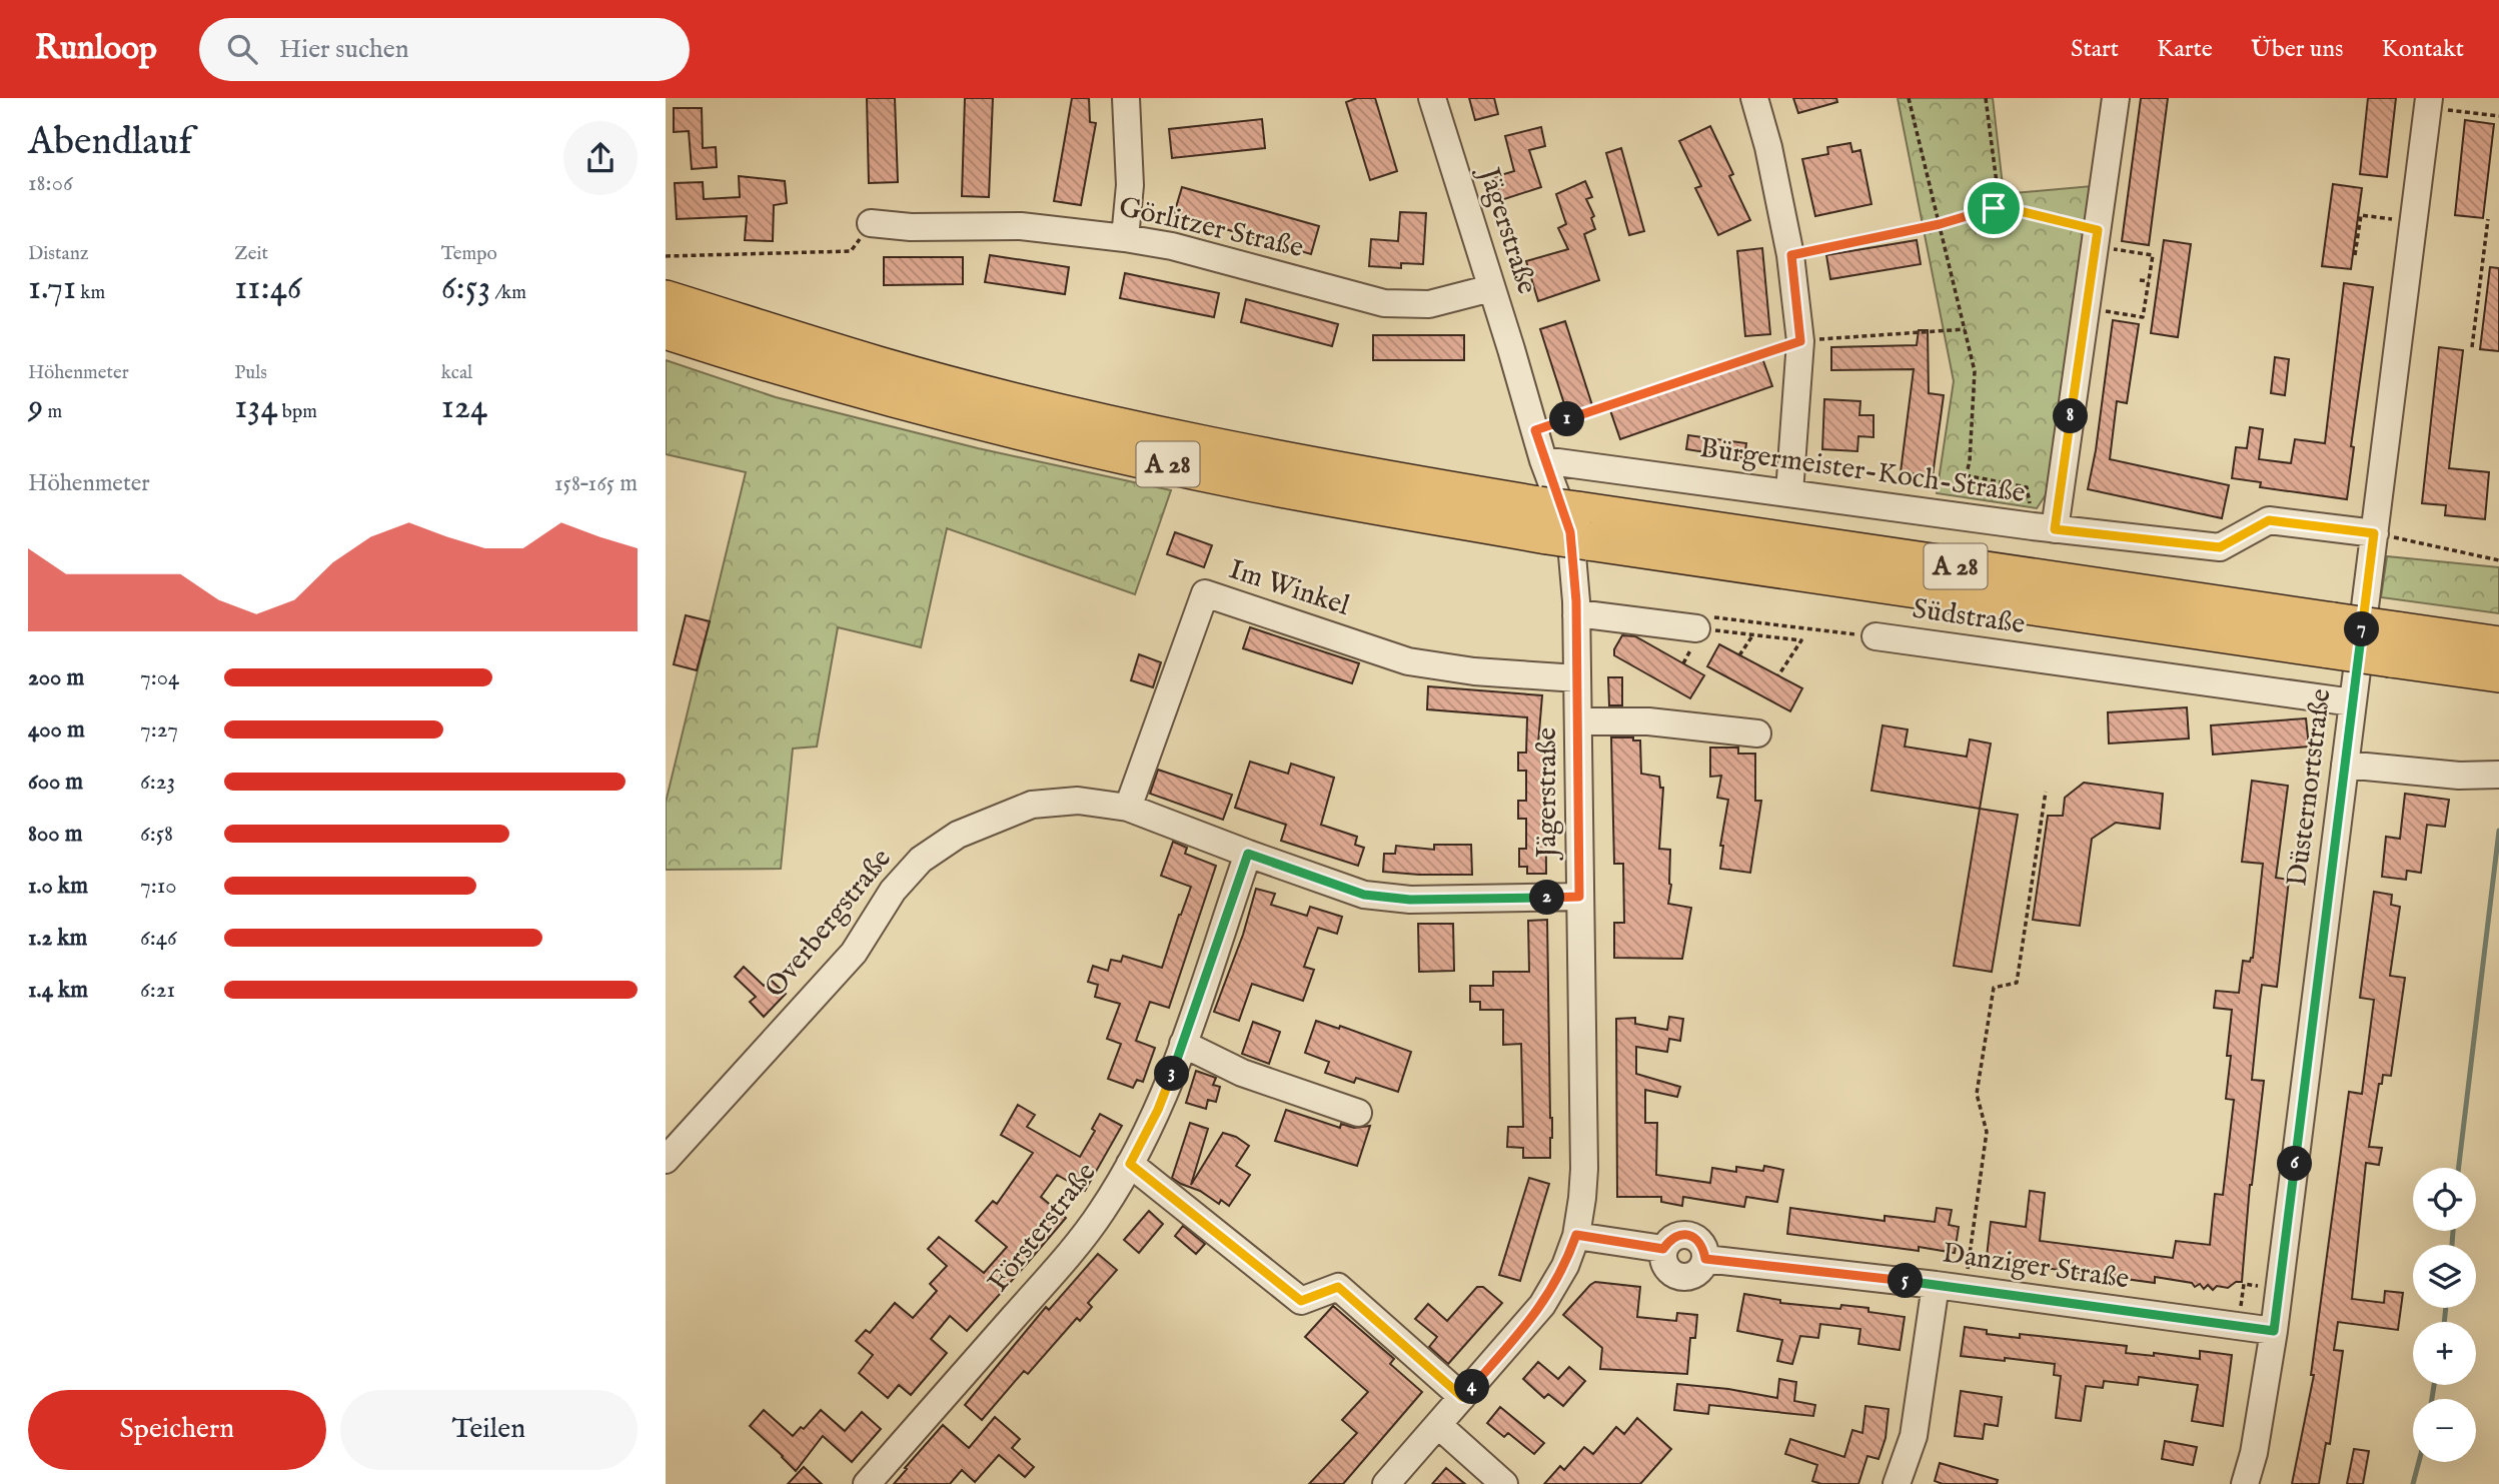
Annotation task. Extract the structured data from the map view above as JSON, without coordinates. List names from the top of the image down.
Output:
{
  "streets": {
    "highway": ["A 28"],
    "street": [
      "Görlitzer Straße",
      "Jägerstraße",
      "Bürgermeister-Koch-Straße",
      "Im Winkel",
      "Südstraße",
      "Düsternortstraße",
      "Overbergstraße",
      "Försterstraße",
      "Danziger Straße"
    ]
  },
  "crossings": [
    ["Görlitzer Straße", "Jägerstraße"],
    ["Jägerstraße", "Bürgermeister-Koch-Straße"],
    ["Jägerstraße", "Im Winkel"],
    ["Jägerstraße", "Danziger Straße"],
    ["Bürgermeister-Koch-Straße", "Düsternortstraße"],
    ["Im Winkel", "Overbergstraße"],
    ["Südstraße", "Düsternortstraße"],
    ["Düsternortstraße", "Danziger Straße"]
  ],
  "page": {
    "header": "Runloop",
    "search": "Hier suchen",
    "nav": [
      "Start",
      "Karte",
      "Über uns",
      "Kontakt"
    ],
    "heading": ["Abendlauf", "18:06"],
    "stats": [
      ["Distanz", "1.71 km"],
      ["Zeit", "11:46"],
      ["Tempo", "6:53 /km"],
      ["Höhenmeter", "9 m"],
      ["Puls", "134 bpm"],
      ["kcal", "124"]
    ],
    "pins": [
      "8",
      "1",
      "7",
      "2",
      "3",
      "6",
      "5",
      "4"
    ],
    "chart": ["Höhenmeter", "158–165 m"],
    "list": [
      {
        "name": "200 m",
        "note": "7:04"
      },
      {
        "name": "400 m",
        "note": "7:27"
      },
      {
        "name": "600 m",
        "note": "6:23"
      },
      {
        "name": "800 m",
        "note": "6:58"
      },
      {
        "name": "1.0 km",
        "note": "7:10"
      },
      {
        "name": "1.2 km",
        "note": "6:46"
      },
      {
        "name": "1.4 km",
        "note": "6:21"
      }
    ],
    "map_buttons": ["+", "−"],
    "buttons": ["Speichern", "Teilen"]
  }
}
